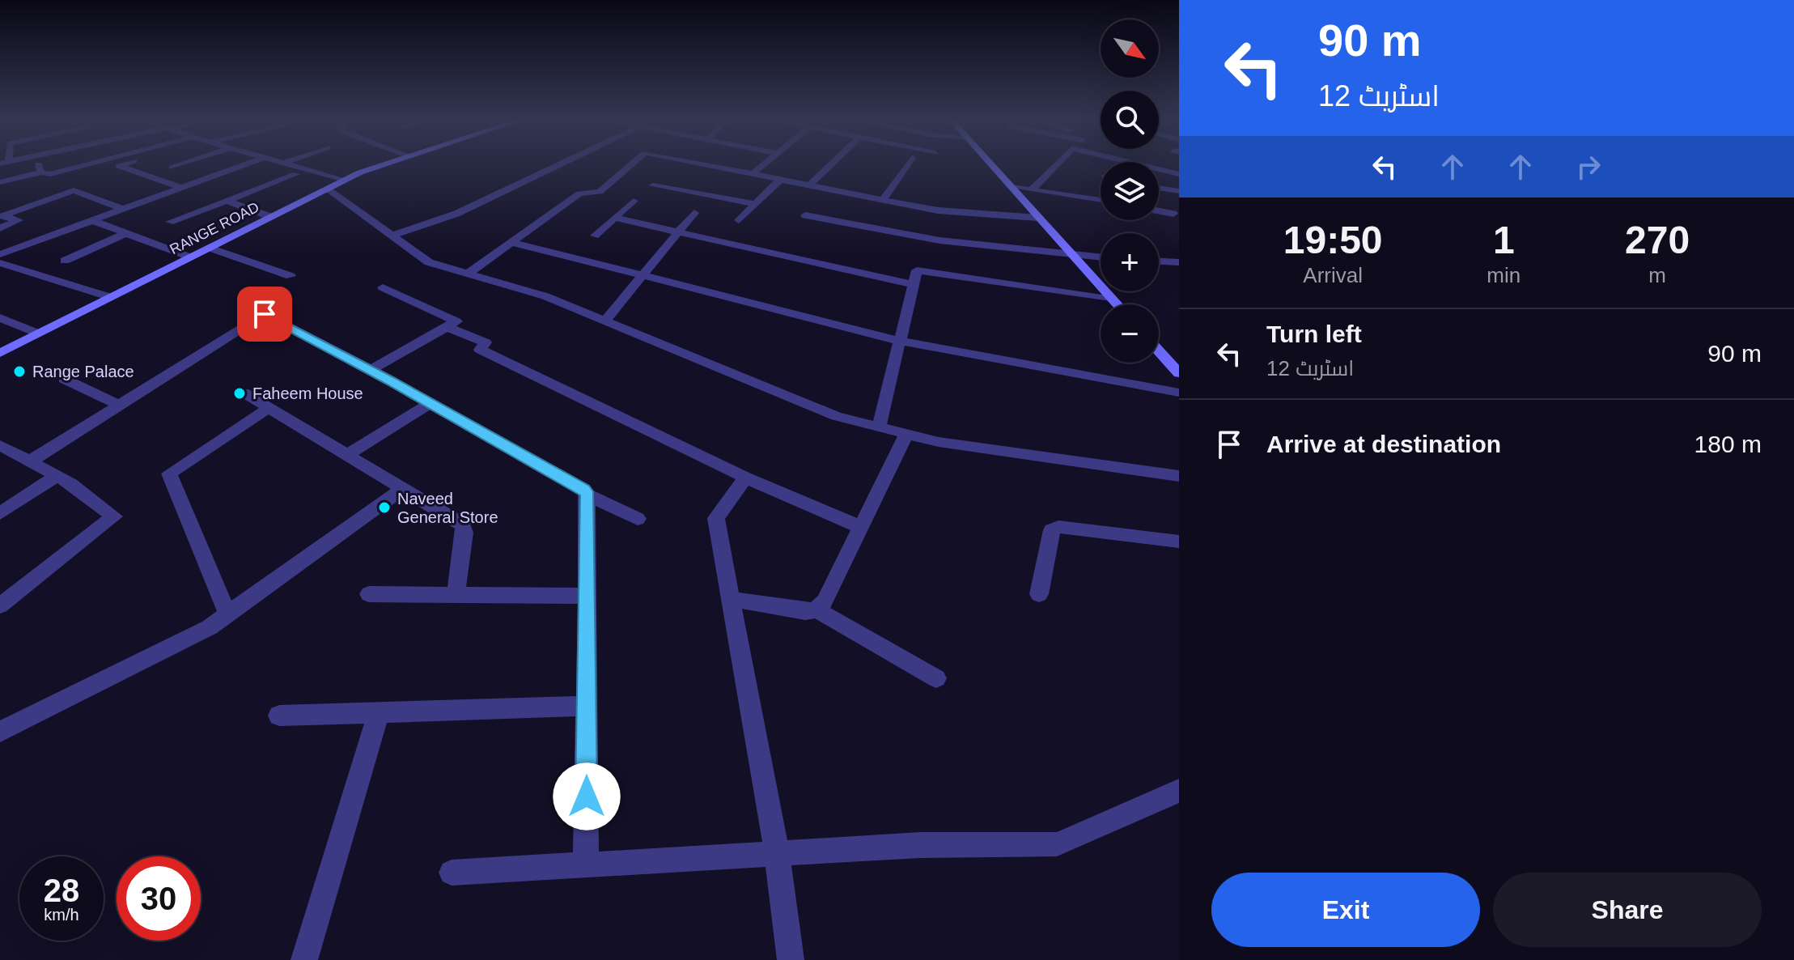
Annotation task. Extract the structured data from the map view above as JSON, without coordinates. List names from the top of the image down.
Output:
{
  "streets": {
    "main road": ["RANGE ROAD"]
  },
  "places": ["Range Palace", "Faheem House", "Naveed General Store"],
  "north": "bottom right",
  "page": {
    "turn": ["90 m", "اسٹریٹ 12"],
    "map_buttons": ["+", "−"],
    "eta": [
      "19:50",
      "Arrival",
      "1",
      "min",
      "270",
      "m"
    ],
    "list": [
      {
        "name": "Turn left",
        "note": "اسٹریٹ 12",
        "value": "90 m"
      },
      {
        "name": "Arrive at destination",
        "value": "180 m"
      }
    ],
    "speed": "28 km/h",
    "limit": "30",
    "buttons": ["Exit", "Share"]
  }
}
